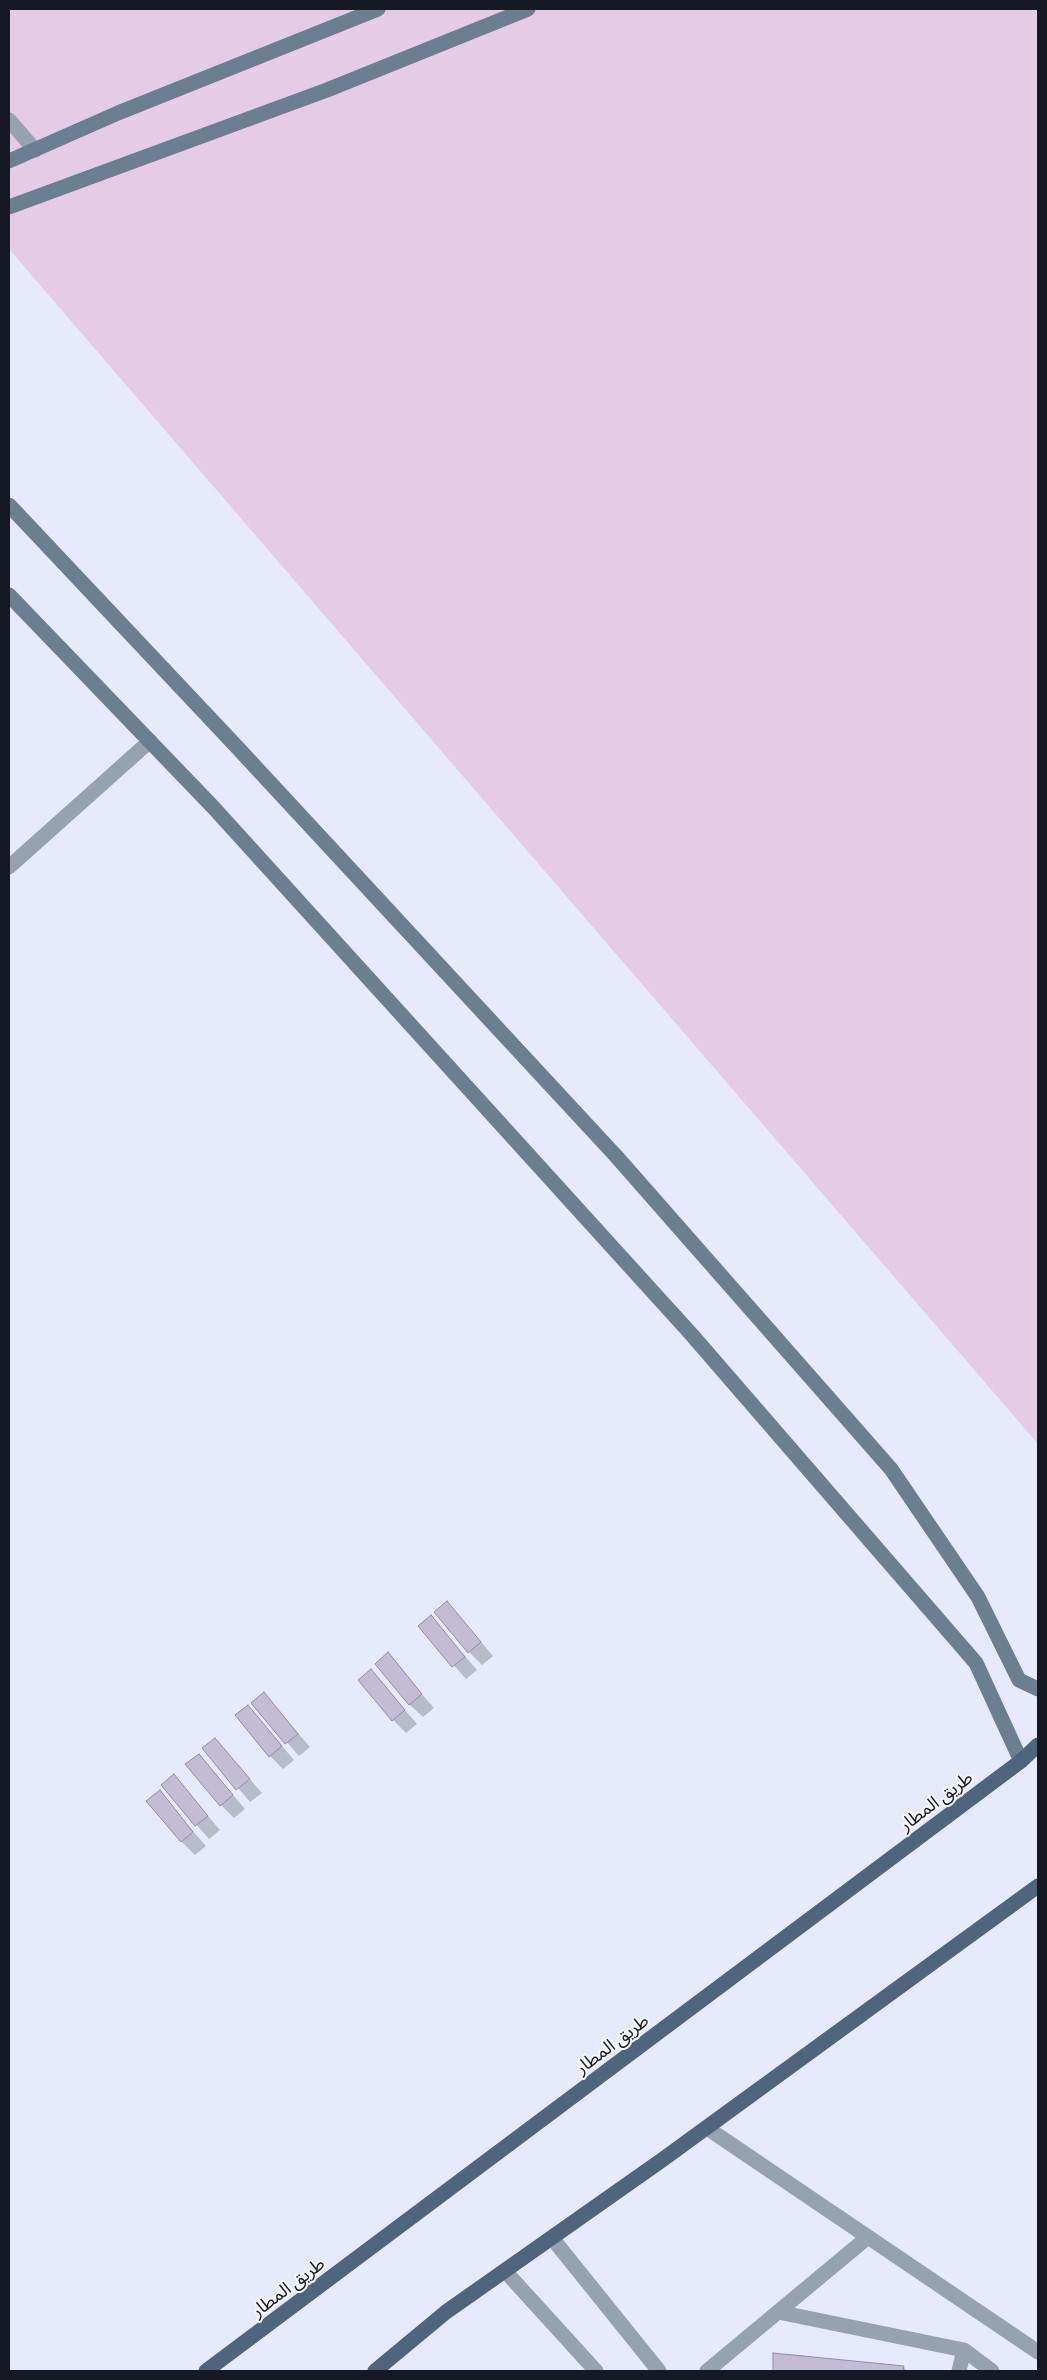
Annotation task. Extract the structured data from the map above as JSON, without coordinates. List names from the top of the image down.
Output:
{
  "streets": {
    "main road": ["طريق المطار"]
  }
}
